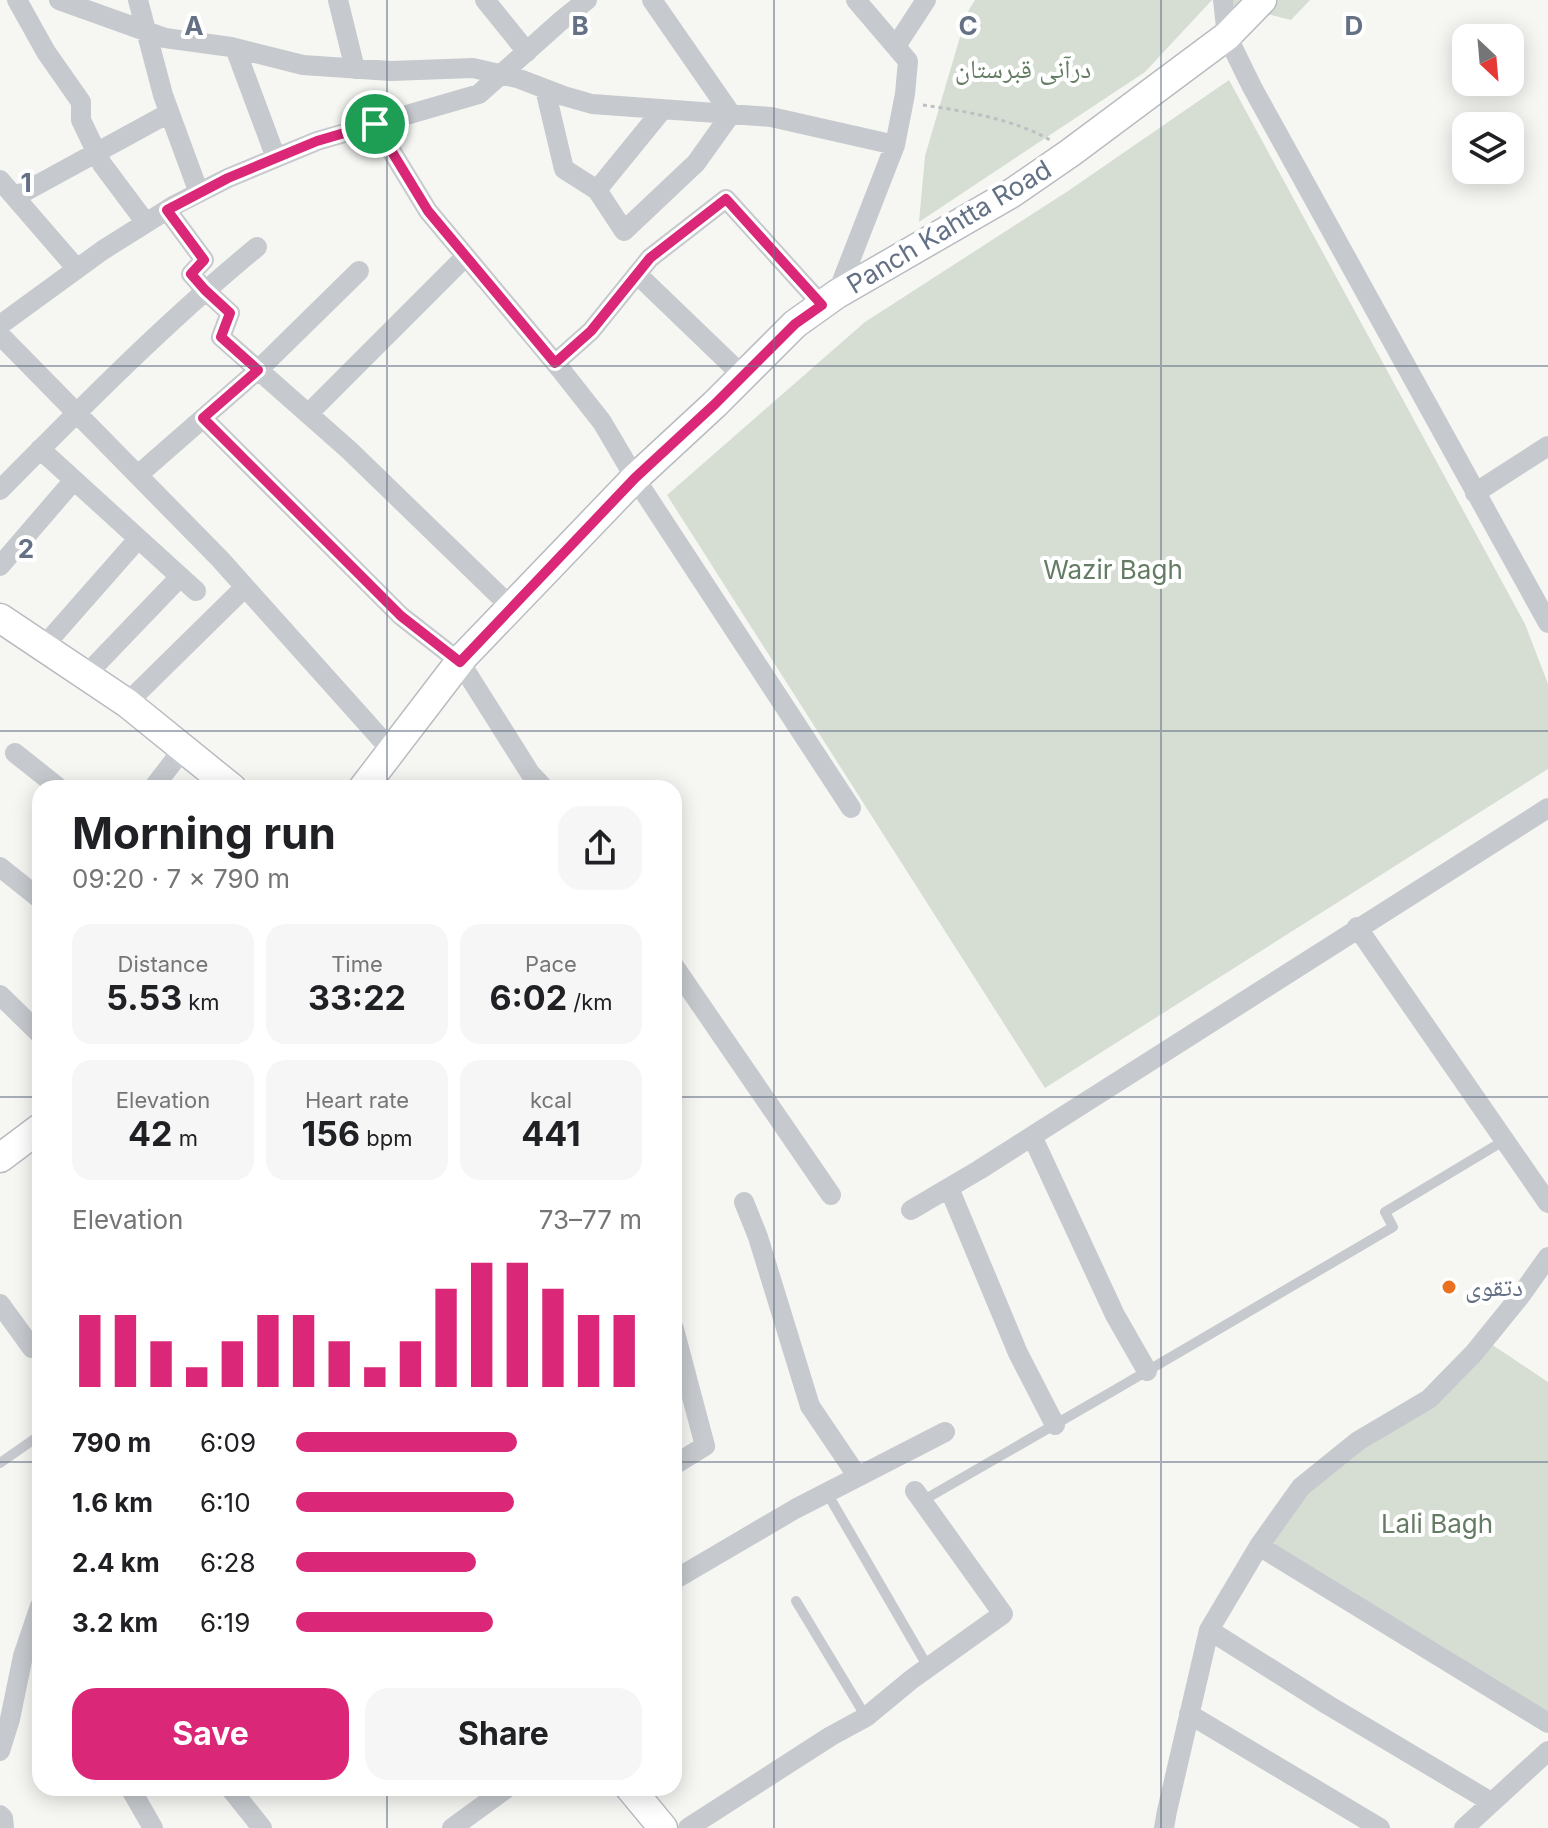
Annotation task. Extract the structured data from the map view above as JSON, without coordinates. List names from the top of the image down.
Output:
{
  "streets": {
    "street": ["Panch Kahtta Road"]
  },
  "parks": ["درآنی قبرستان", "Wazir Bagh", "Lali Bagh"],
  "places": ["دتقوى"],
  "north": "bottom right",
  "page": {
    "heading": ["Morning run", "09:20 · 7 × 790 m"],
    "stats": [
      ["Distance", "5.53 km"],
      ["Time", "33:22"],
      ["Pace", "6:02 /km"],
      ["Elevation", "42 m"],
      ["Heart rate", "156 bpm"],
      ["kcal", "441"]
    ],
    "chart": ["Elevation", "73–77 m"],
    "list": [
      {
        "name": "790 m",
        "note": "6:09"
      },
      {
        "name": "1.6 km",
        "note": "6:10"
      },
      {
        "name": "2.4 km",
        "note": "6:28"
      },
      {
        "name": "3.2 km",
        "note": "6:19"
      }
    ],
    "buttons": ["Save", "Share"]
  },
  "grid": {
    "columns": [
      "A",
      "B",
      "C",
      "D"
    ],
    "rows": ["1", "2"]
  }
}
